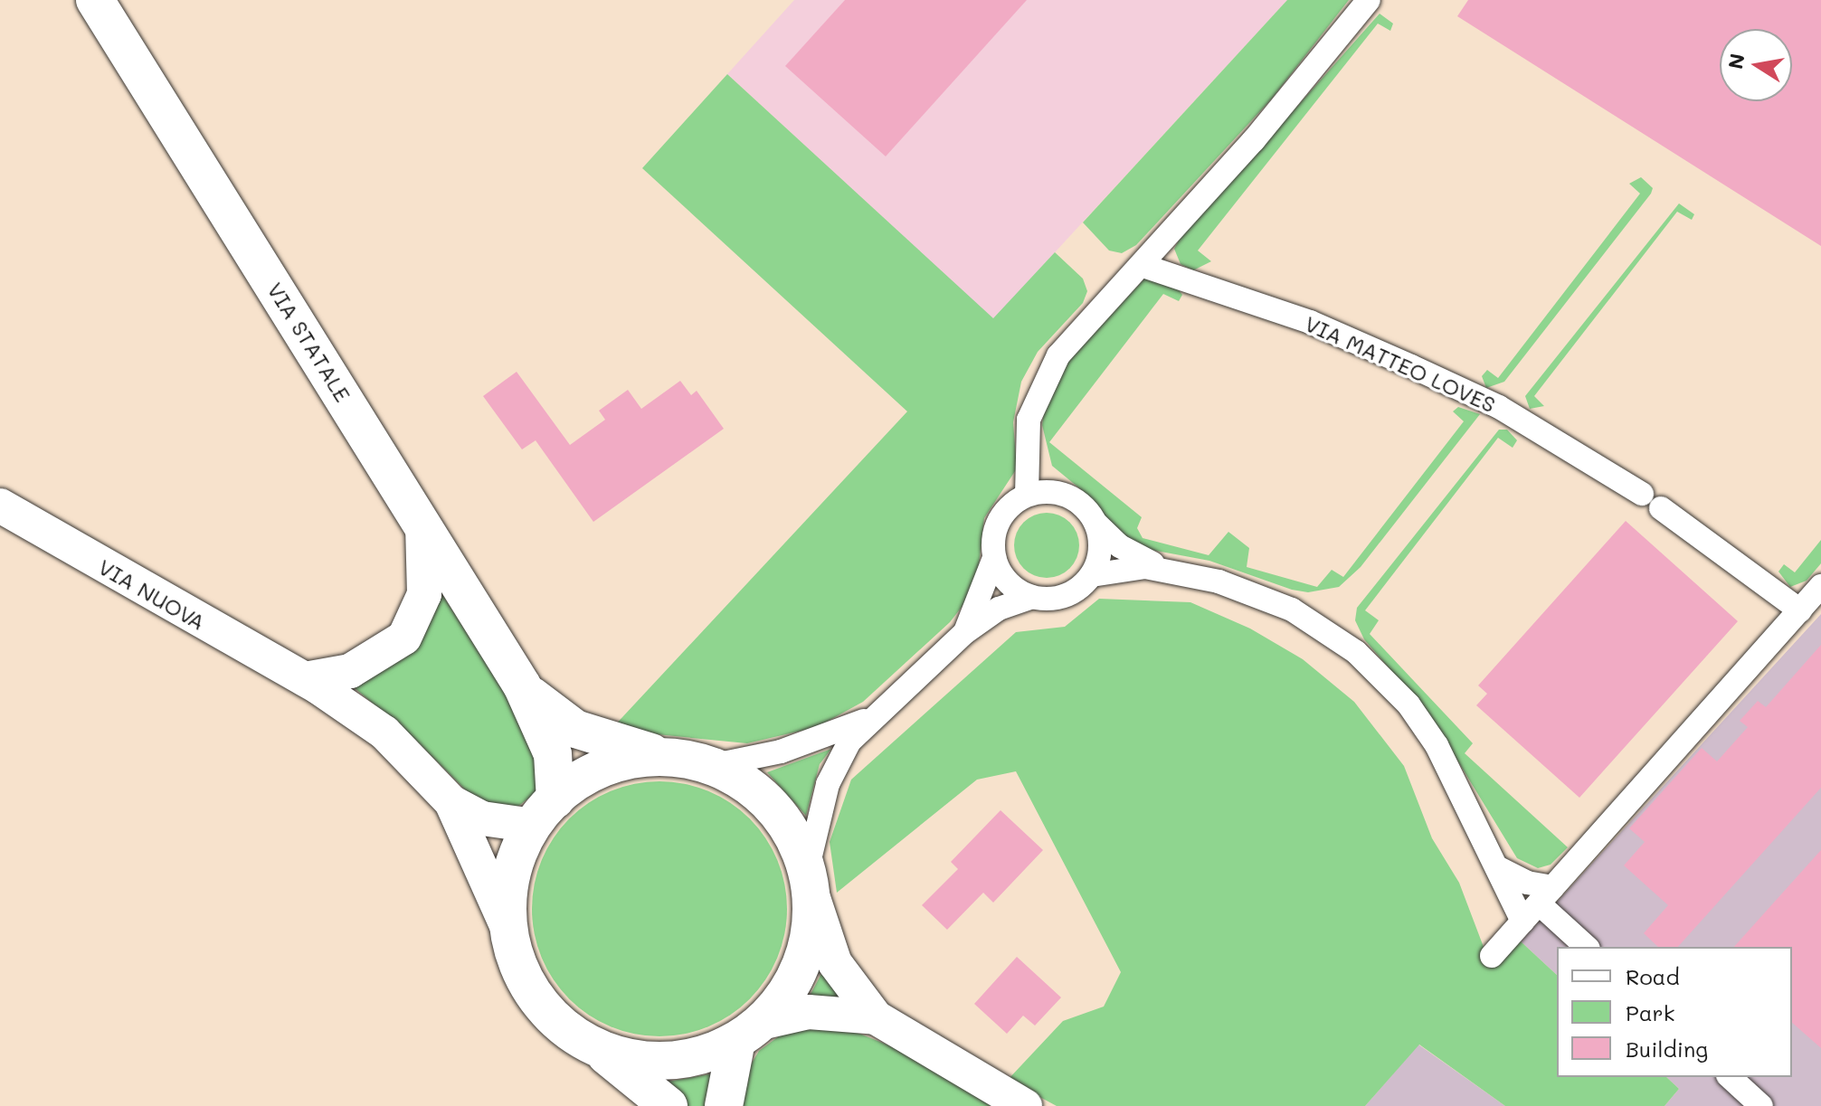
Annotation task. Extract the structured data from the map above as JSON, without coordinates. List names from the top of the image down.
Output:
{
  "streets": {
    "main road": ["VIA STATALE", "VIA NUOVA"],
    "street": ["VIA MATTEO LOVES"]
  },
  "crossings": [
    ["VIA STATALE", "VIA NUOVA"]
  ],
  "legend": ["Road", "Park", "Building"],
  "north": "left"
}
